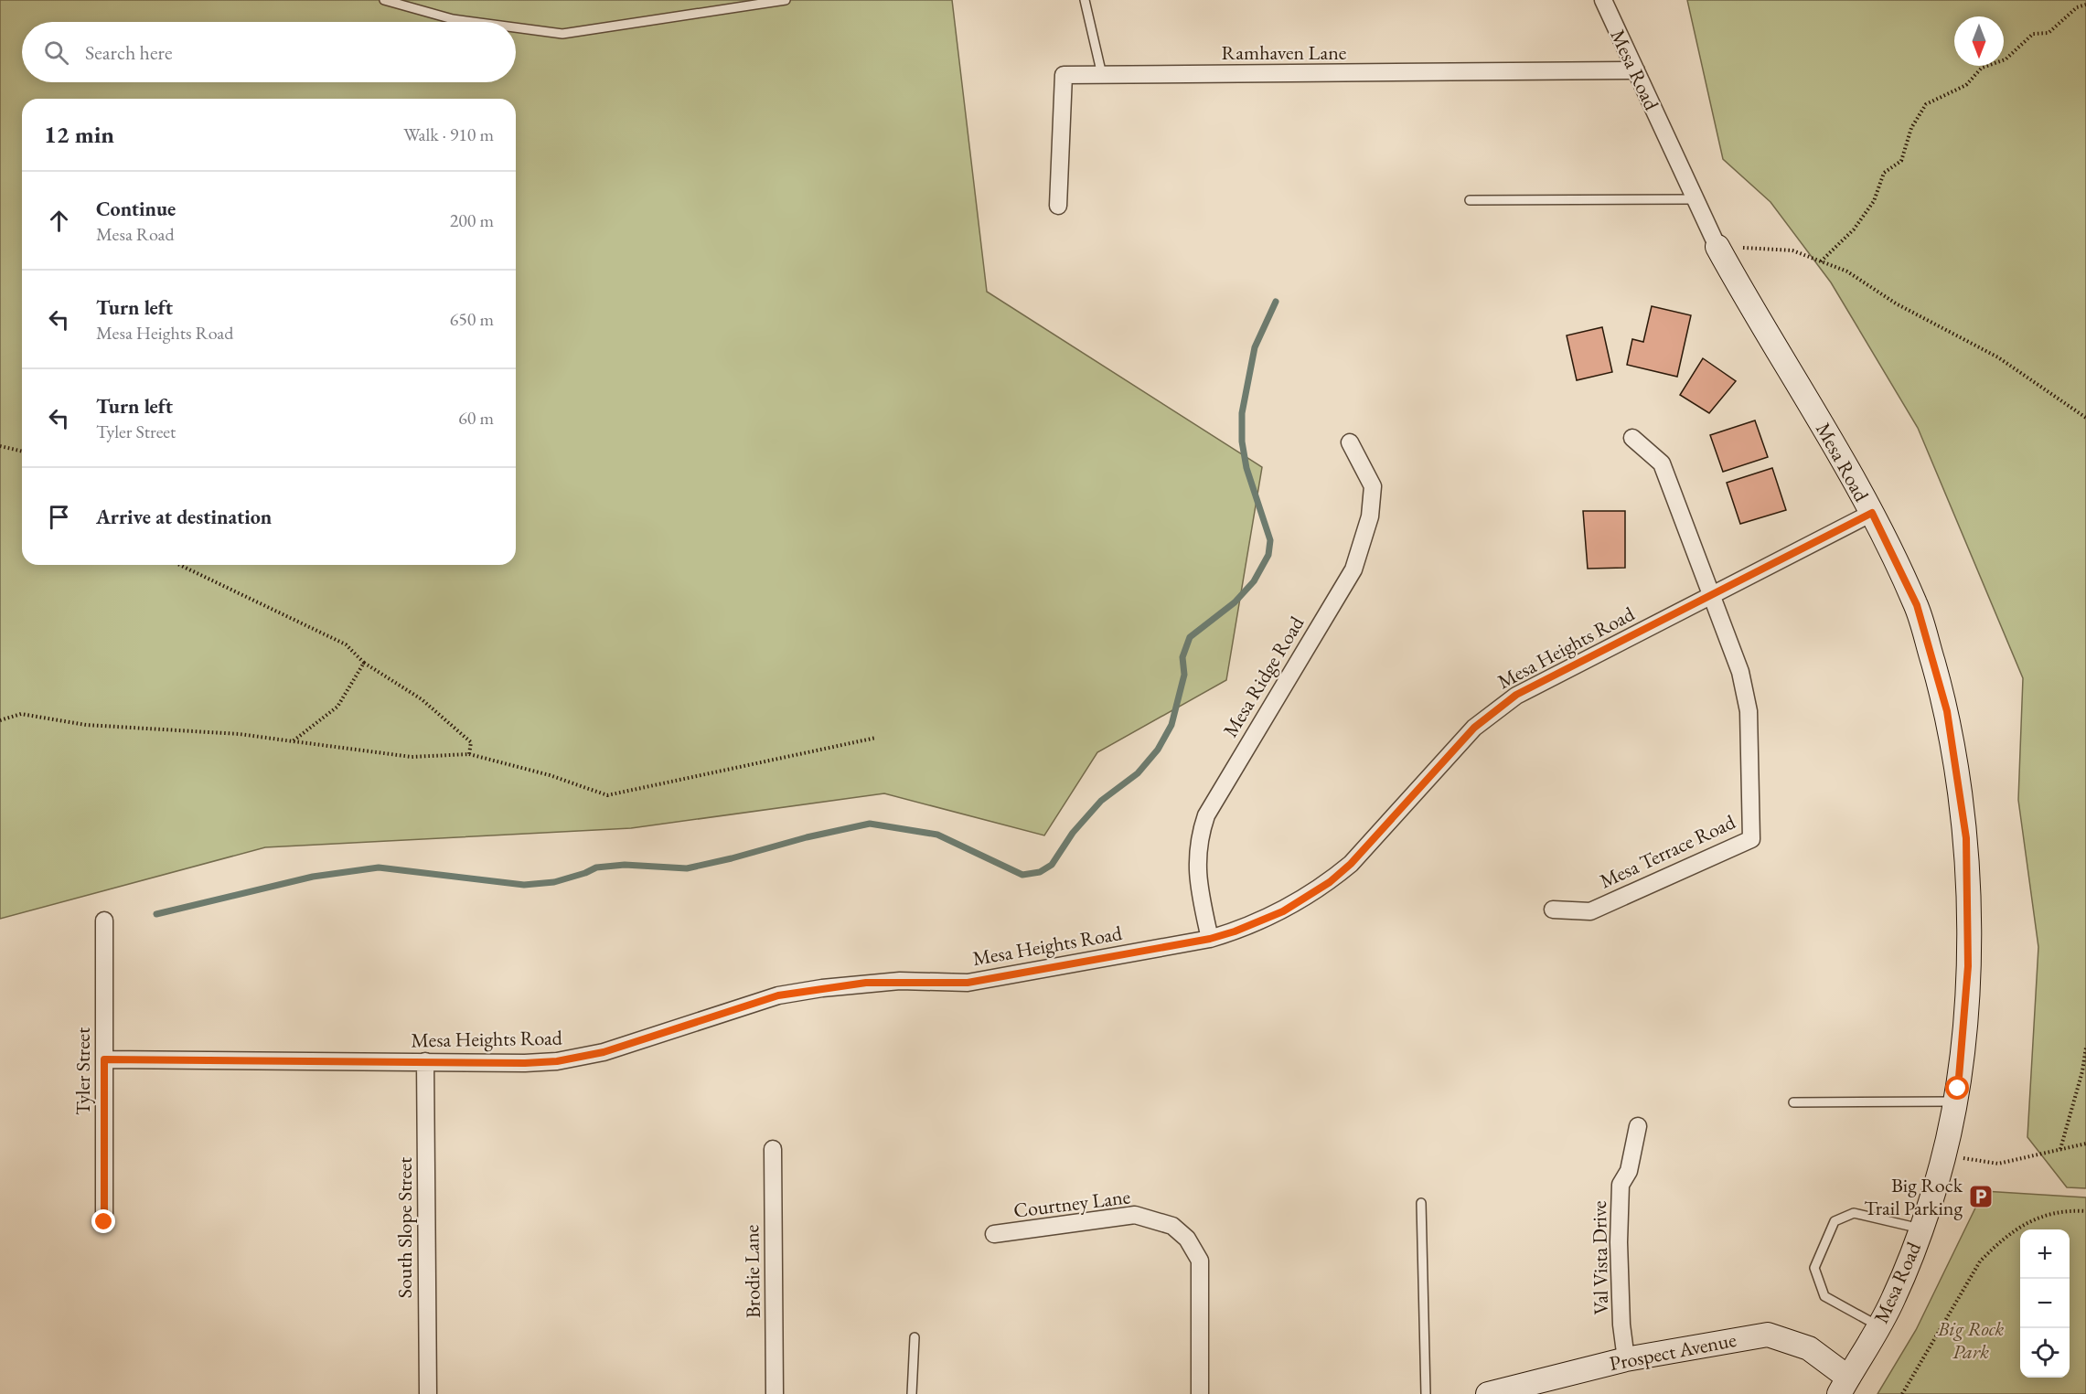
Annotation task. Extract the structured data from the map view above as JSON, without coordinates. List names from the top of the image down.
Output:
{
  "streets": {
    "street": [
      "Ramhaven Lane",
      "Mesa Road",
      "Mesa Heights Road",
      "Mesa Ridge Road",
      "Mesa Terrace Road",
      "Tyler Street",
      "Courtney Lane",
      "South Slope Street",
      "Val Vista Drive",
      "Brodie Lane",
      "Prospect Avenue"
    ]
  },
  "crossings": [
    ["Ramhaven Lane", "Mesa Road"],
    ["Mesa Road", "Mesa Heights Road"],
    ["Mesa Road", "Prospect Avenue"],
    ["Mesa Heights Road", "Mesa Ridge Road"],
    ["Mesa Heights Road", "Mesa Terrace Road"],
    ["Mesa Heights Road", "Tyler Street"],
    ["Mesa Heights Road", "South Slope Street"],
    ["Val Vista Drive", "Prospect Avenue"]
  ],
  "parks": ["Big Rock Park"],
  "places": {
    "parking": ["Big Rock Trail Parking"]
  },
  "north": "bottom",
  "page": {
    "search": "Search here",
    "heading": ["12 min", "Walk · 910 m"],
    "list": [
      ["Continue", "Mesa Road", "200 m"],
      ["Turn left", "Mesa Heights Road", "650 m"],
      ["Turn left", "Tyler Street", "60 m"],
      "Arrive at destination"
    ],
    "map_buttons": ["+", "−"]
  }
}
